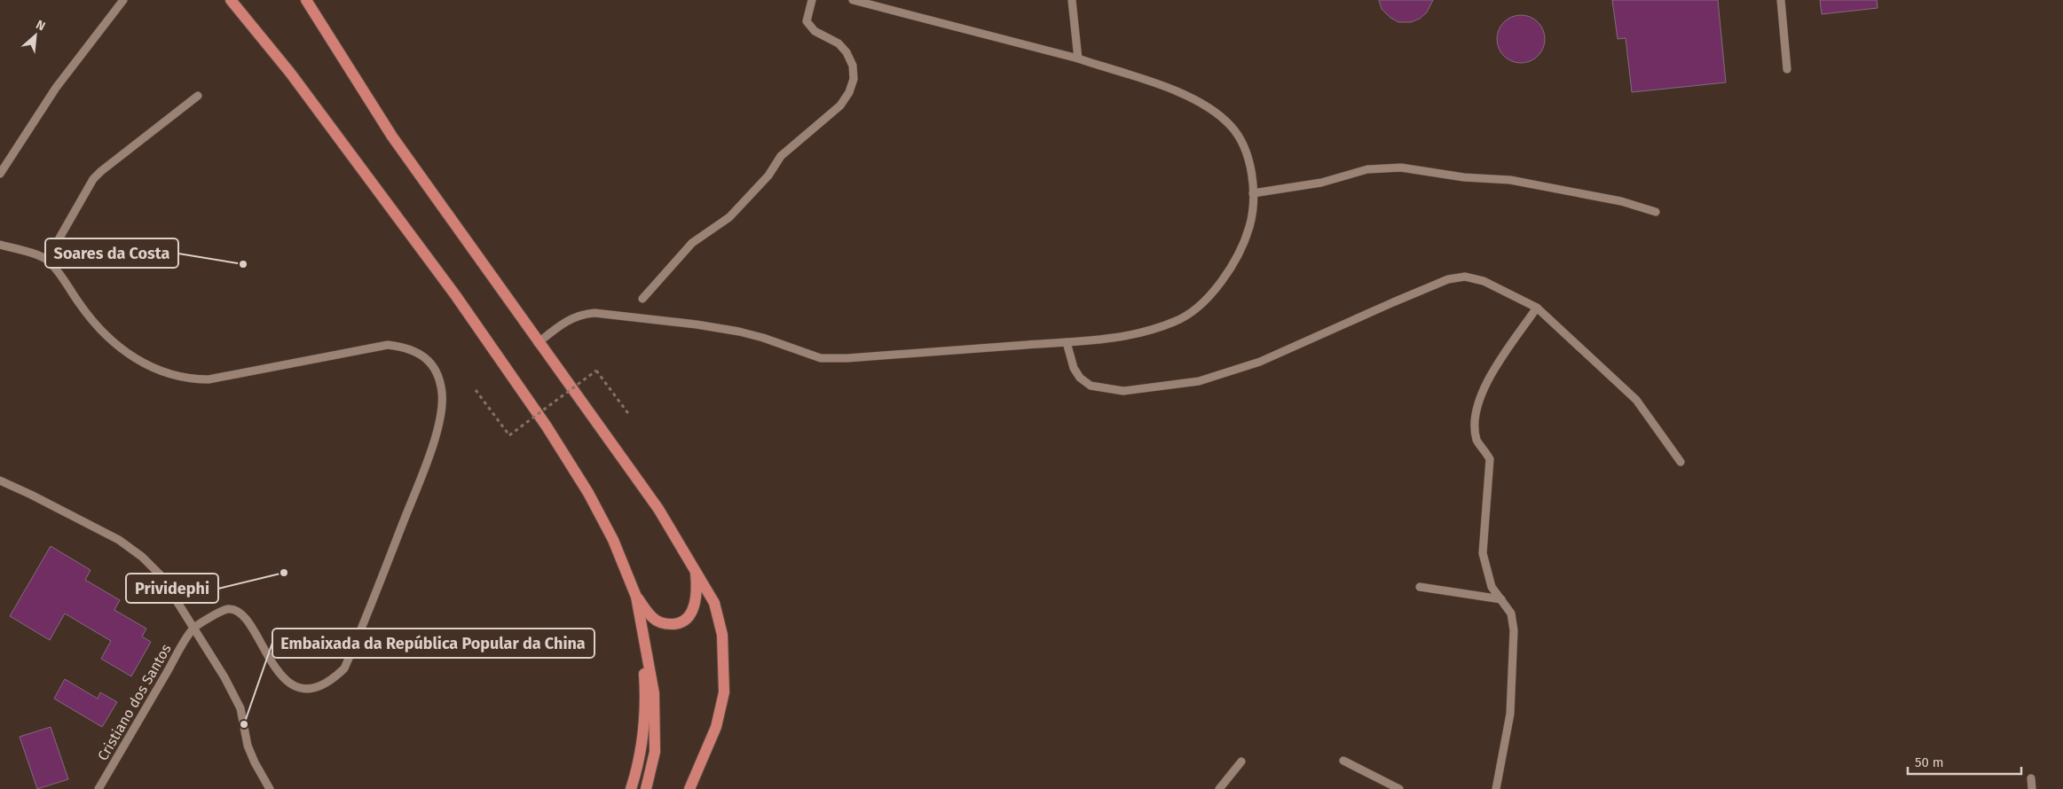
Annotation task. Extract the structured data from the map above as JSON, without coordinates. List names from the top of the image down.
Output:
{
  "streets": {
    "street": ["Cristiano dos Santos"]
  },
  "places": ["Soares da Costa", "Prividephi", "Embaixada da República Popular da China"],
  "scale_bar": "50 m",
  "north": "top right"
}
